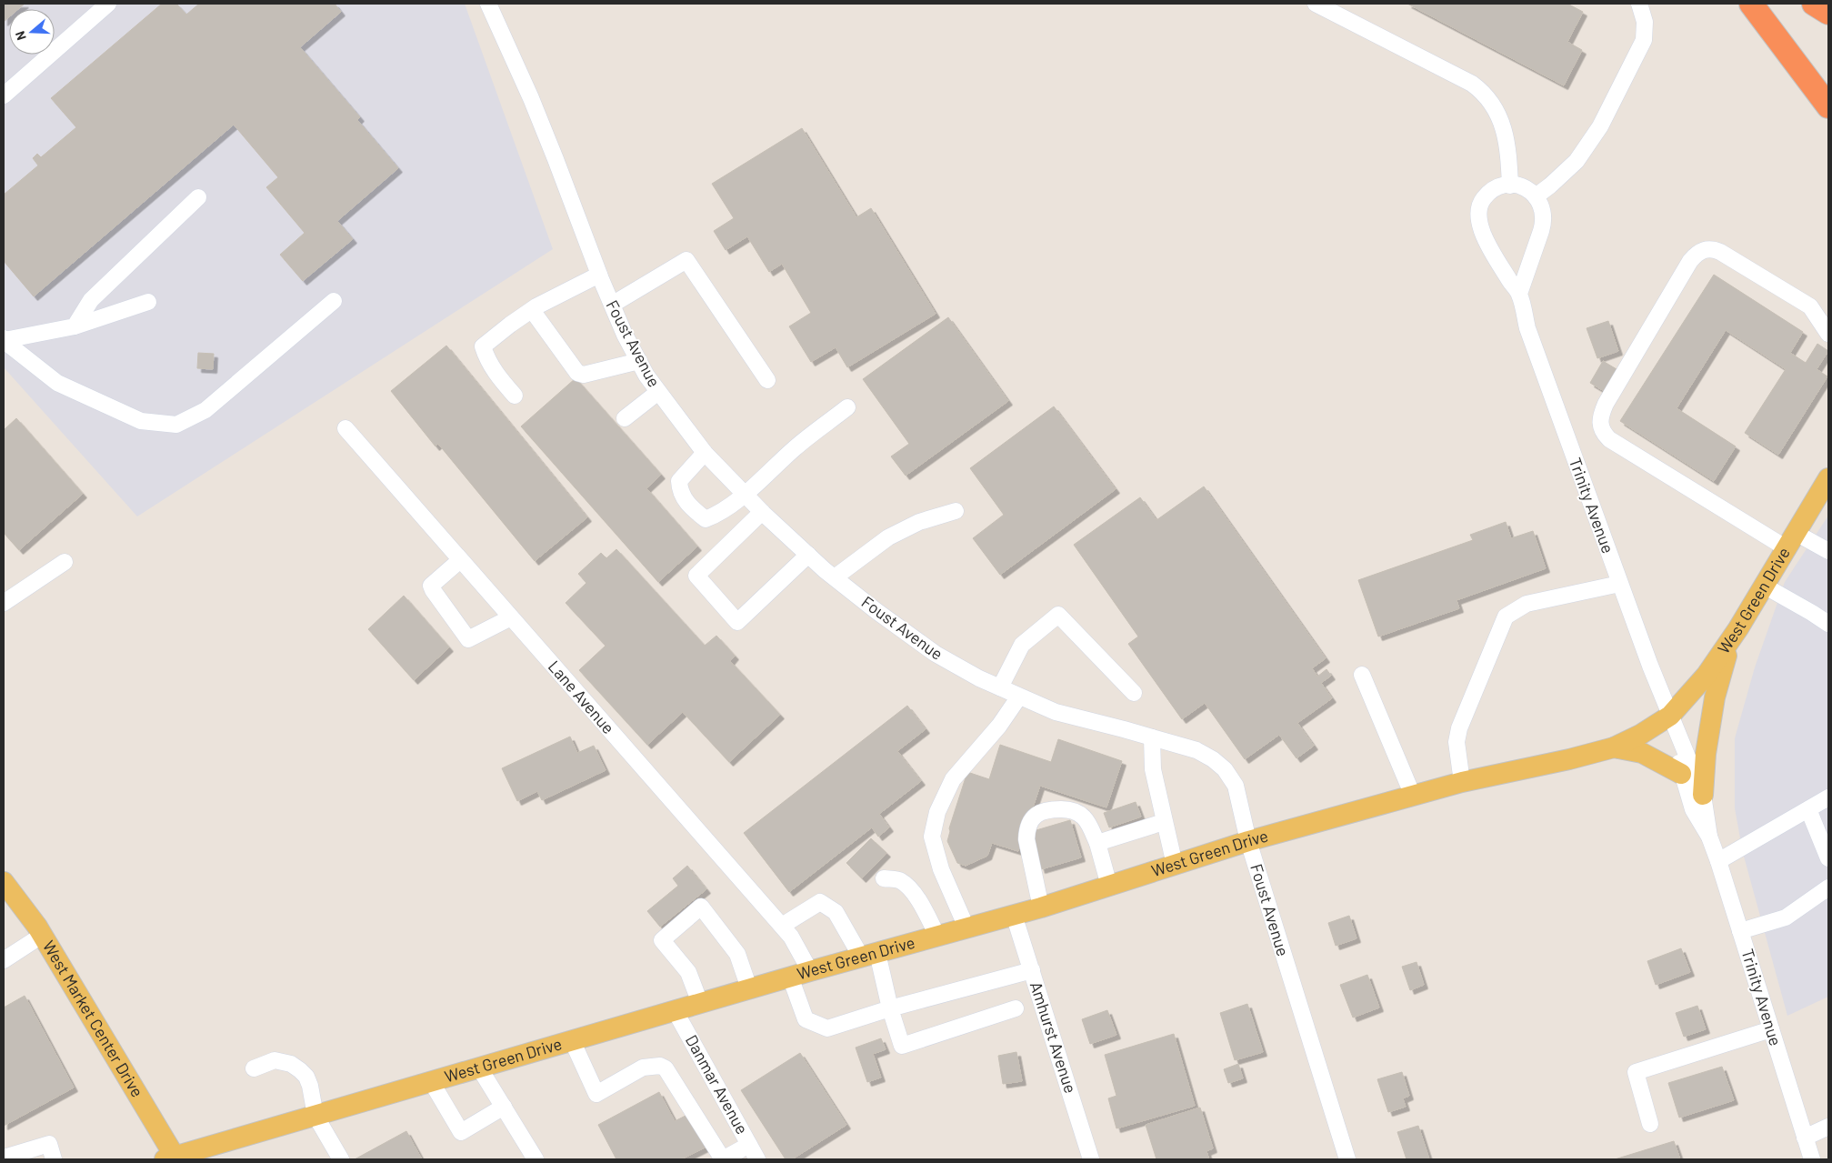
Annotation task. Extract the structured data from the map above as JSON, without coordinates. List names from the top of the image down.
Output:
{
  "streets": {
    "main road": ["West Green Drive", "West Market Center Drive"],
    "street": [
      "Foust Avenue",
      "Trinity Avenue",
      "Lane Avenue",
      "Amhurst Avenue",
      "Danmar Avenue"
    ]
  },
  "crossings": [
    ["Foust Avenue", "West Green Drive"],
    ["Trinity Avenue", "West Green Drive"],
    ["West Green Drive", "Lane Avenue"],
    ["West Green Drive", "West Market Center Drive"],
    ["West Green Drive", "Amhurst Avenue"],
    ["West Green Drive", "Danmar Avenue"]
  ],
  "north": "left"
}
